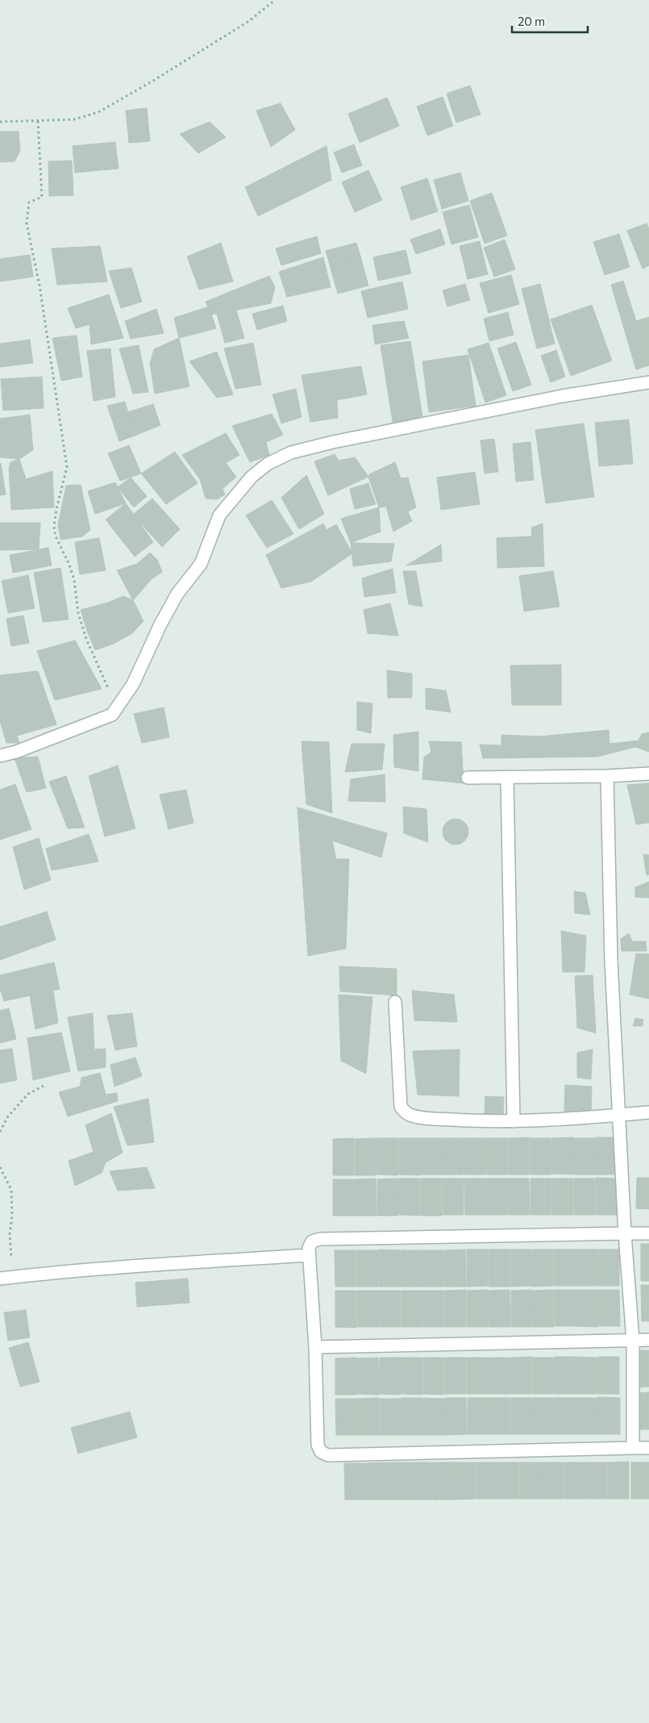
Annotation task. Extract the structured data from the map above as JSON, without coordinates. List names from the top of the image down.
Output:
{
  "scale_bar": "20 m"
}
